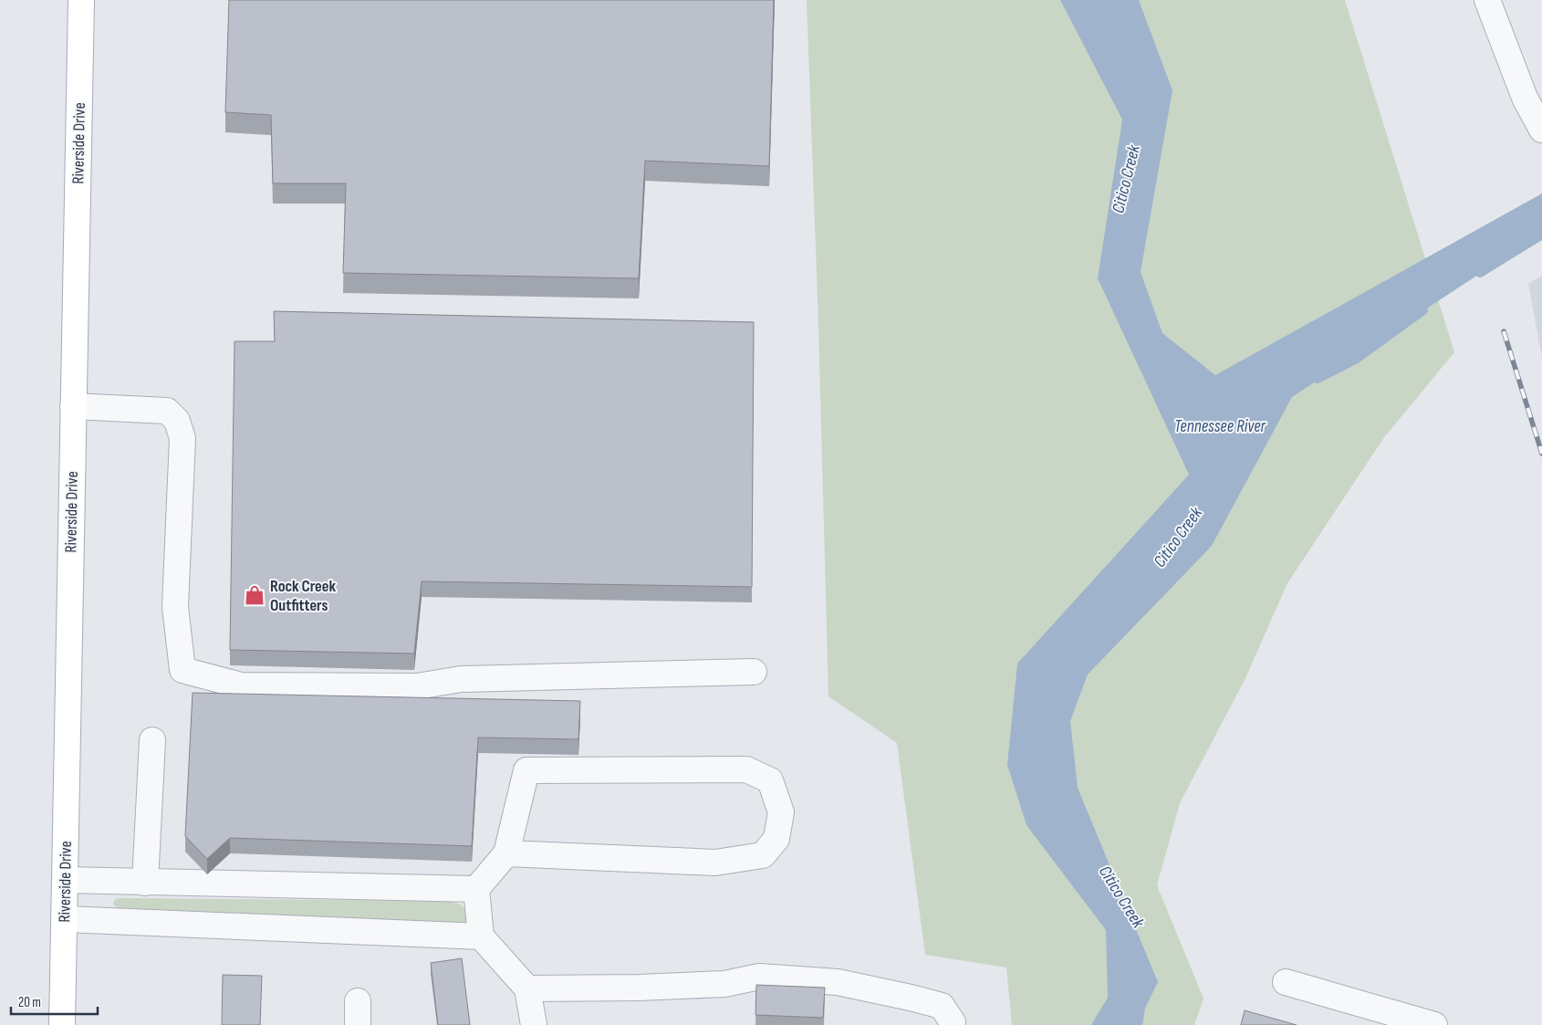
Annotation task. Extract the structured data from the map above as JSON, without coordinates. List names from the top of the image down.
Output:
{
  "streets": {
    "main road": ["Riverside Drive"]
  },
  "water": ["Citico Creek", "Tennessee River"],
  "places": {
    "shop": ["Rock Creek Outfitters"]
  },
  "scale_bar": "20 m"
}
